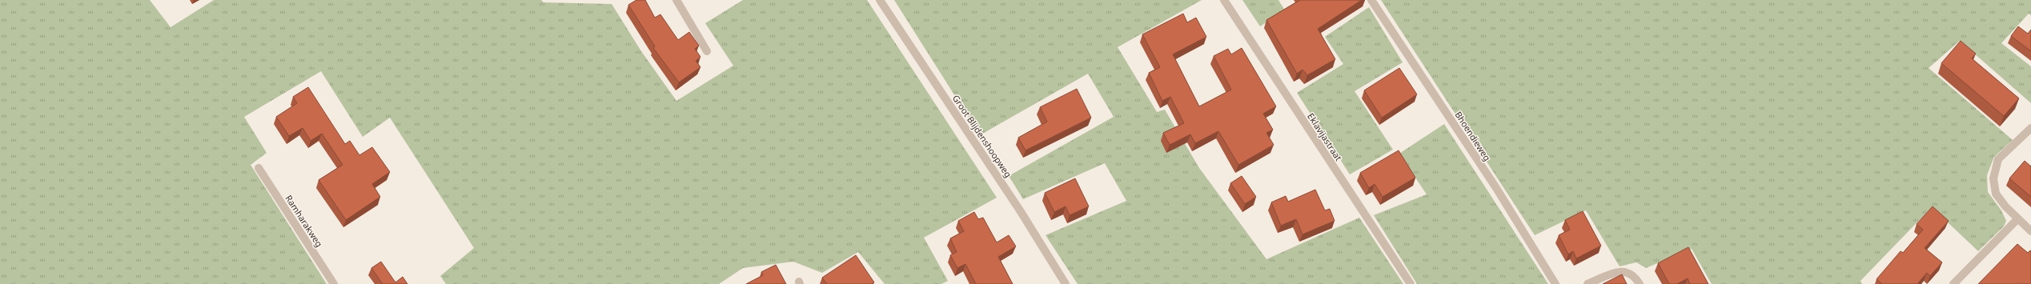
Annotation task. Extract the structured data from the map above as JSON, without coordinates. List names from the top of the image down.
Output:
{
  "streets": {
    "street": [
      "Groot Blijdenshoopweg",
      "Bhoendieweg",
      "Eklavijastraat",
      "Ramharakweg"
    ]
  }
}
